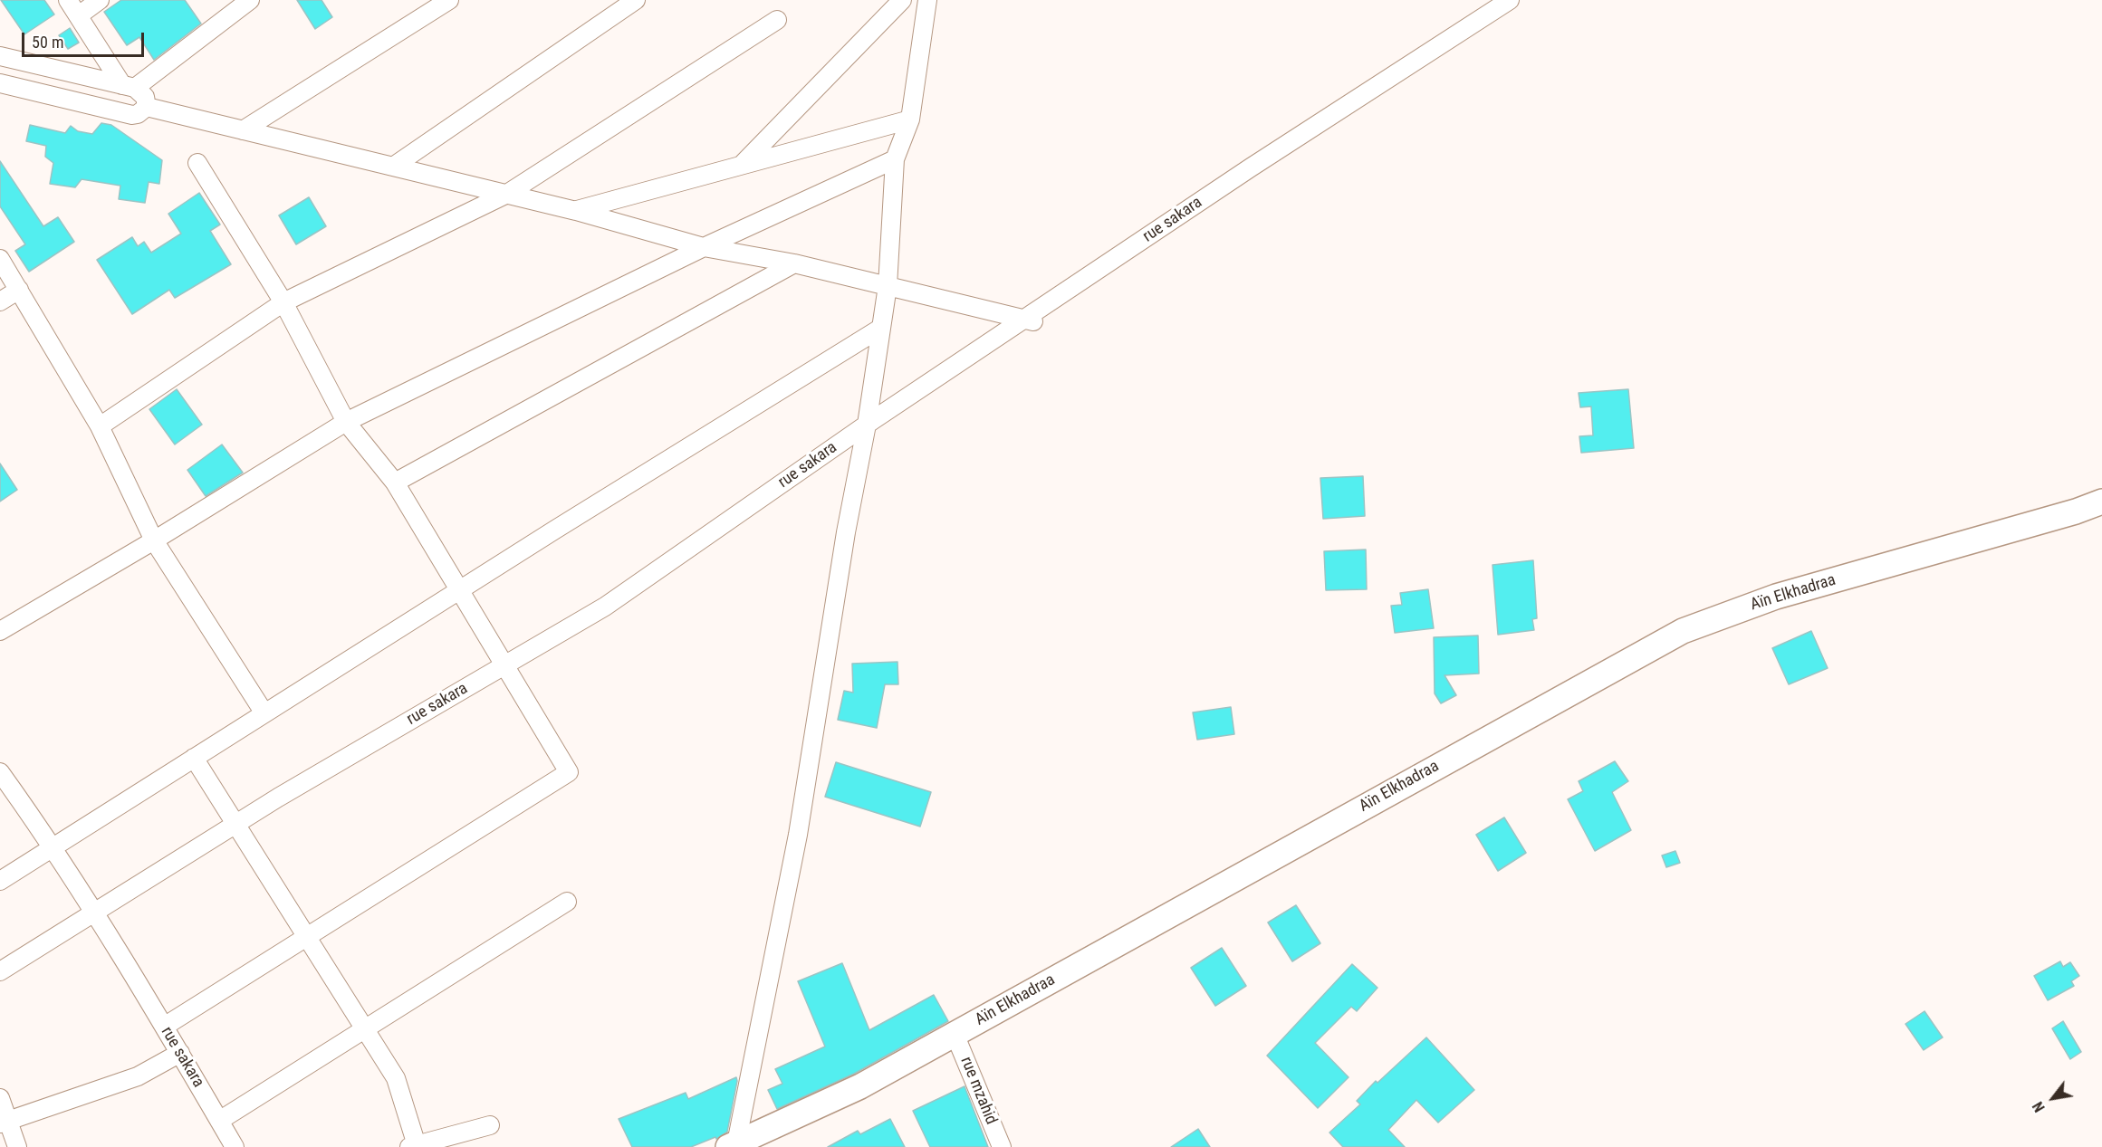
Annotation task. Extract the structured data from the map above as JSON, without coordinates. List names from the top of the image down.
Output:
{
  "streets": {
    "main road": ["Aïn Elkhadraa"],
    "street": ["rue sakara", "rue mzahid"]
  },
  "crossings": [
    ["Aïn Elkhadraa", "rue mzahid"]
  ],
  "scale_bar": "50 m",
  "north": "bottom left"
}
